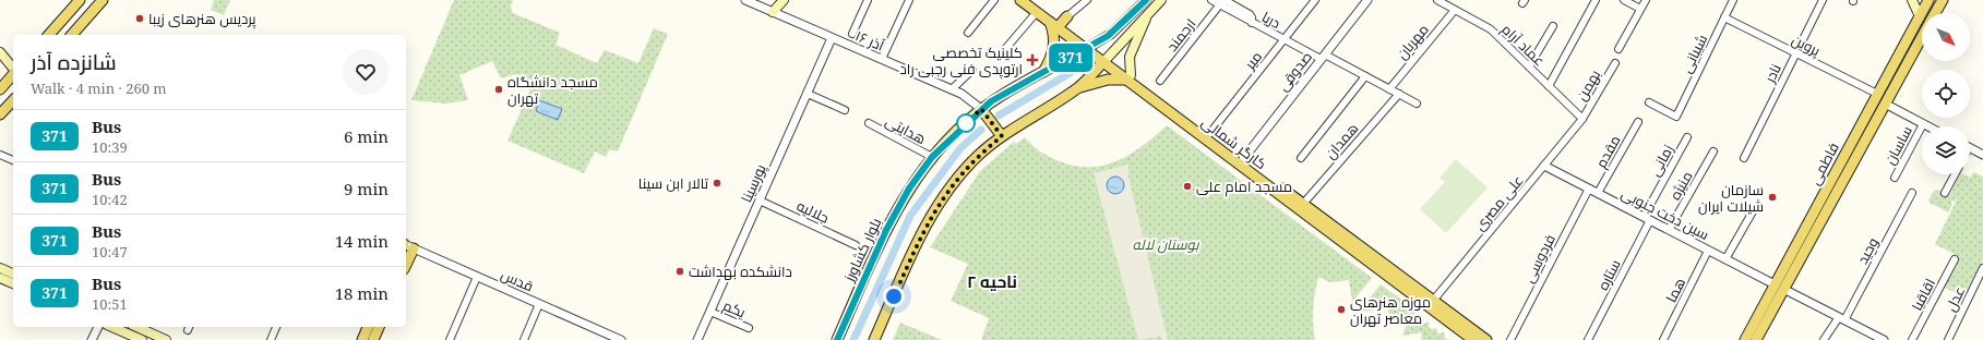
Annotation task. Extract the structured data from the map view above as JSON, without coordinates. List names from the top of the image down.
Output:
{
  "streets": {
    "main road": ["کارگر شمالی", "فاطمی", "بلوار کشاورز"],
    "street": [
      "دریا",
      "ارجمند",
      "۱۶ آذر",
      "مهربان",
      "عماد آرام",
      "پروین",
      "شیبانی",
      "میر",
      "صدوقی",
      "نادر",
      "بهمن",
      "هدایتی",
      "همدان",
      "ساسان",
      "مقدم",
      "زمانی",
      "پورسینا",
      "منیژه",
      "علی مصری",
      "جلالیه",
      "سین دخت جنوبی",
      "وحید",
      "فردوسی",
      "ستاره",
      "قدس",
      "هما",
      "اقاقیا",
      "عدل",
      "یکم"
    ]
  },
  "crossings": [
    ["دریا", "ارجمند"],
    ["دریا", "مهربان"],
    ["دریا", "میر"],
    ["دریا", "صدوقی"],
    ["دریا", "همدان"],
    ["۱۶ آذر", "پورسینا"],
    ["۱۶ آذر", "بلوار کشاورز"],
    ["مهربان", "عماد آرام"],
    ["عماد آرام", "بهمن"],
    ["عماد آرام", "علی مصری"],
    ["پروین", "شیبانی"],
    ["پروین", "نادر"],
    ["پروین", "فاطمی"],
    ["میر", "کارگر شمالی"],
    ["صدوقی", "کارگر شمالی"],
    ["بهمن", "علی مصری"],
    ["هدایتی", "بلوار کشاورز"],
    ["همدان", "کارگر شمالی"],
    ["کارگر شمالی", "بلوار کشاورز"],
    ["مقدم", "سین دخت جنوبی"],
    ["زمانی", "سین دخت جنوبی"],
    ["زمانی", "ستاره"],
    ["فاطمی", "سین دخت جنوبی"],
    ["پورسینا", "جلالیه"],
    ["پورسینا", "یکم"],
    ["منیژه", "سین دخت جنوبی"],
    ["علی مصری", "سین دخت جنوبی"],
    ["سین دخت جنوبی", "وحید"],
    ["سین دخت جنوبی", "فردوسی"],
    ["سین دخت جنوبی", "ستاره"],
    ["سین دخت جنوبی", "هما"]
  ],
  "districts": ["ناحیه ۲"],
  "parks": ["بوستان لاله"],
  "places": {
    "other": [
      "پردیس هنرهای زیبا",
      "مسجد دانشگاه تهران",
      "تالار ابن سینا",
      "مسجد امام علی",
      "سازمان شیلات ایران",
      "دانشکده بهداشت",
      "موزه هنرهای معاصر تهران"
    ],
    "health": ["کلینیک تخصصی ارتوپدی فنی رجبی راد"]
  },
  "lines": ["bus line 371"],
  "north": "bottom right",
  "page": {
    "on_map": "371",
    "heading": ["شانزده آذر", "Walk · 4 min · 260 m"],
    "list": [
      {
        "mark": "371",
        "name": "Bus",
        "note": "10:39",
        "value": "6 min"
      },
      {
        "mark": "371",
        "name": "Bus",
        "note": "10:42",
        "value": "9 min"
      },
      {
        "mark": "371",
        "name": "Bus",
        "note": "10:47",
        "value": "14 min"
      },
      {
        "mark": "371",
        "name": "Bus",
        "note": "10:51",
        "value": "18 min"
      }
    ]
  }
}
